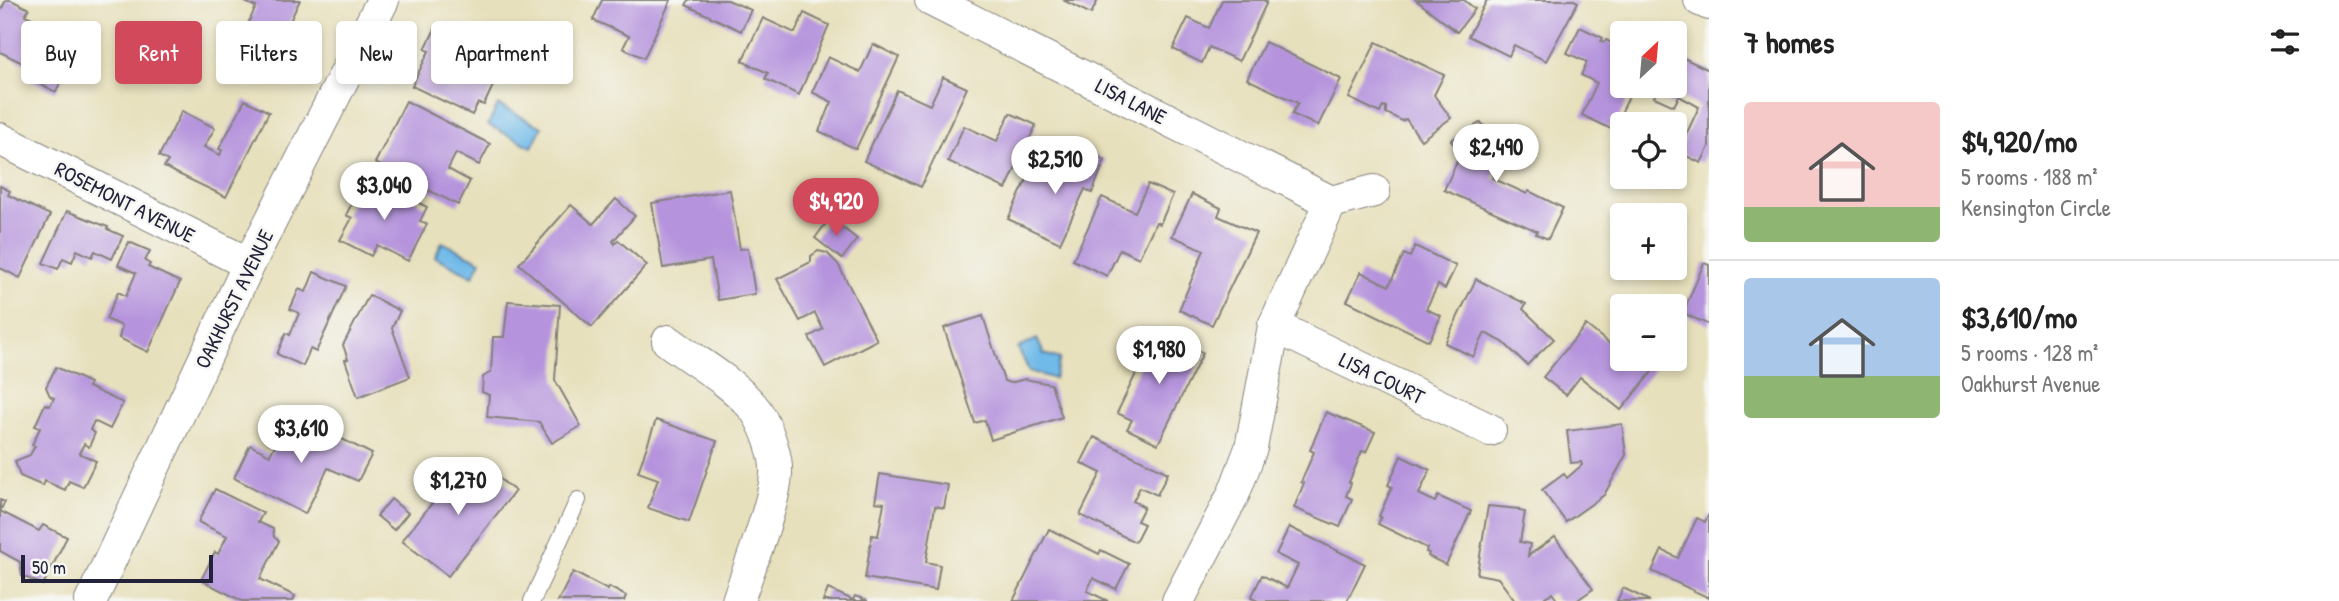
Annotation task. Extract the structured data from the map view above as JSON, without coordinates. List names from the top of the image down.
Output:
{
  "streets": {
    "street": [
      "LISA LANE",
      "ROSEMONT AVENUE",
      "OAKHURST AVENUE",
      "LISA COURT"
    ]
  },
  "crossings": [
    ["ROSEMONT AVENUE", "OAKHURST AVENUE"]
  ],
  "scale_bar": "50 m",
  "north": "top right",
  "page": {
    "heading": "7 homes",
    "map_buttons": ["+", "−"],
    "chip": [
      "Buy",
      "Rent",
      "Filters",
      "New",
      "Apartment"
    ],
    "list": [
      {
        "name": "$4,920/mo",
        "note": "5 rooms · 188 m² · Kensington Circle"
      },
      {
        "name": "$3,610/mo",
        "note": "5 rooms · 128 m² · Oakhurst Avenue"
      }
    ],
    "price": [
      "$2,490",
      "$2,510",
      "$3,040",
      "$4,920",
      "$1,980",
      "$3,610",
      "$1,270"
    ],
    "scale": "50 m"
  }
}
